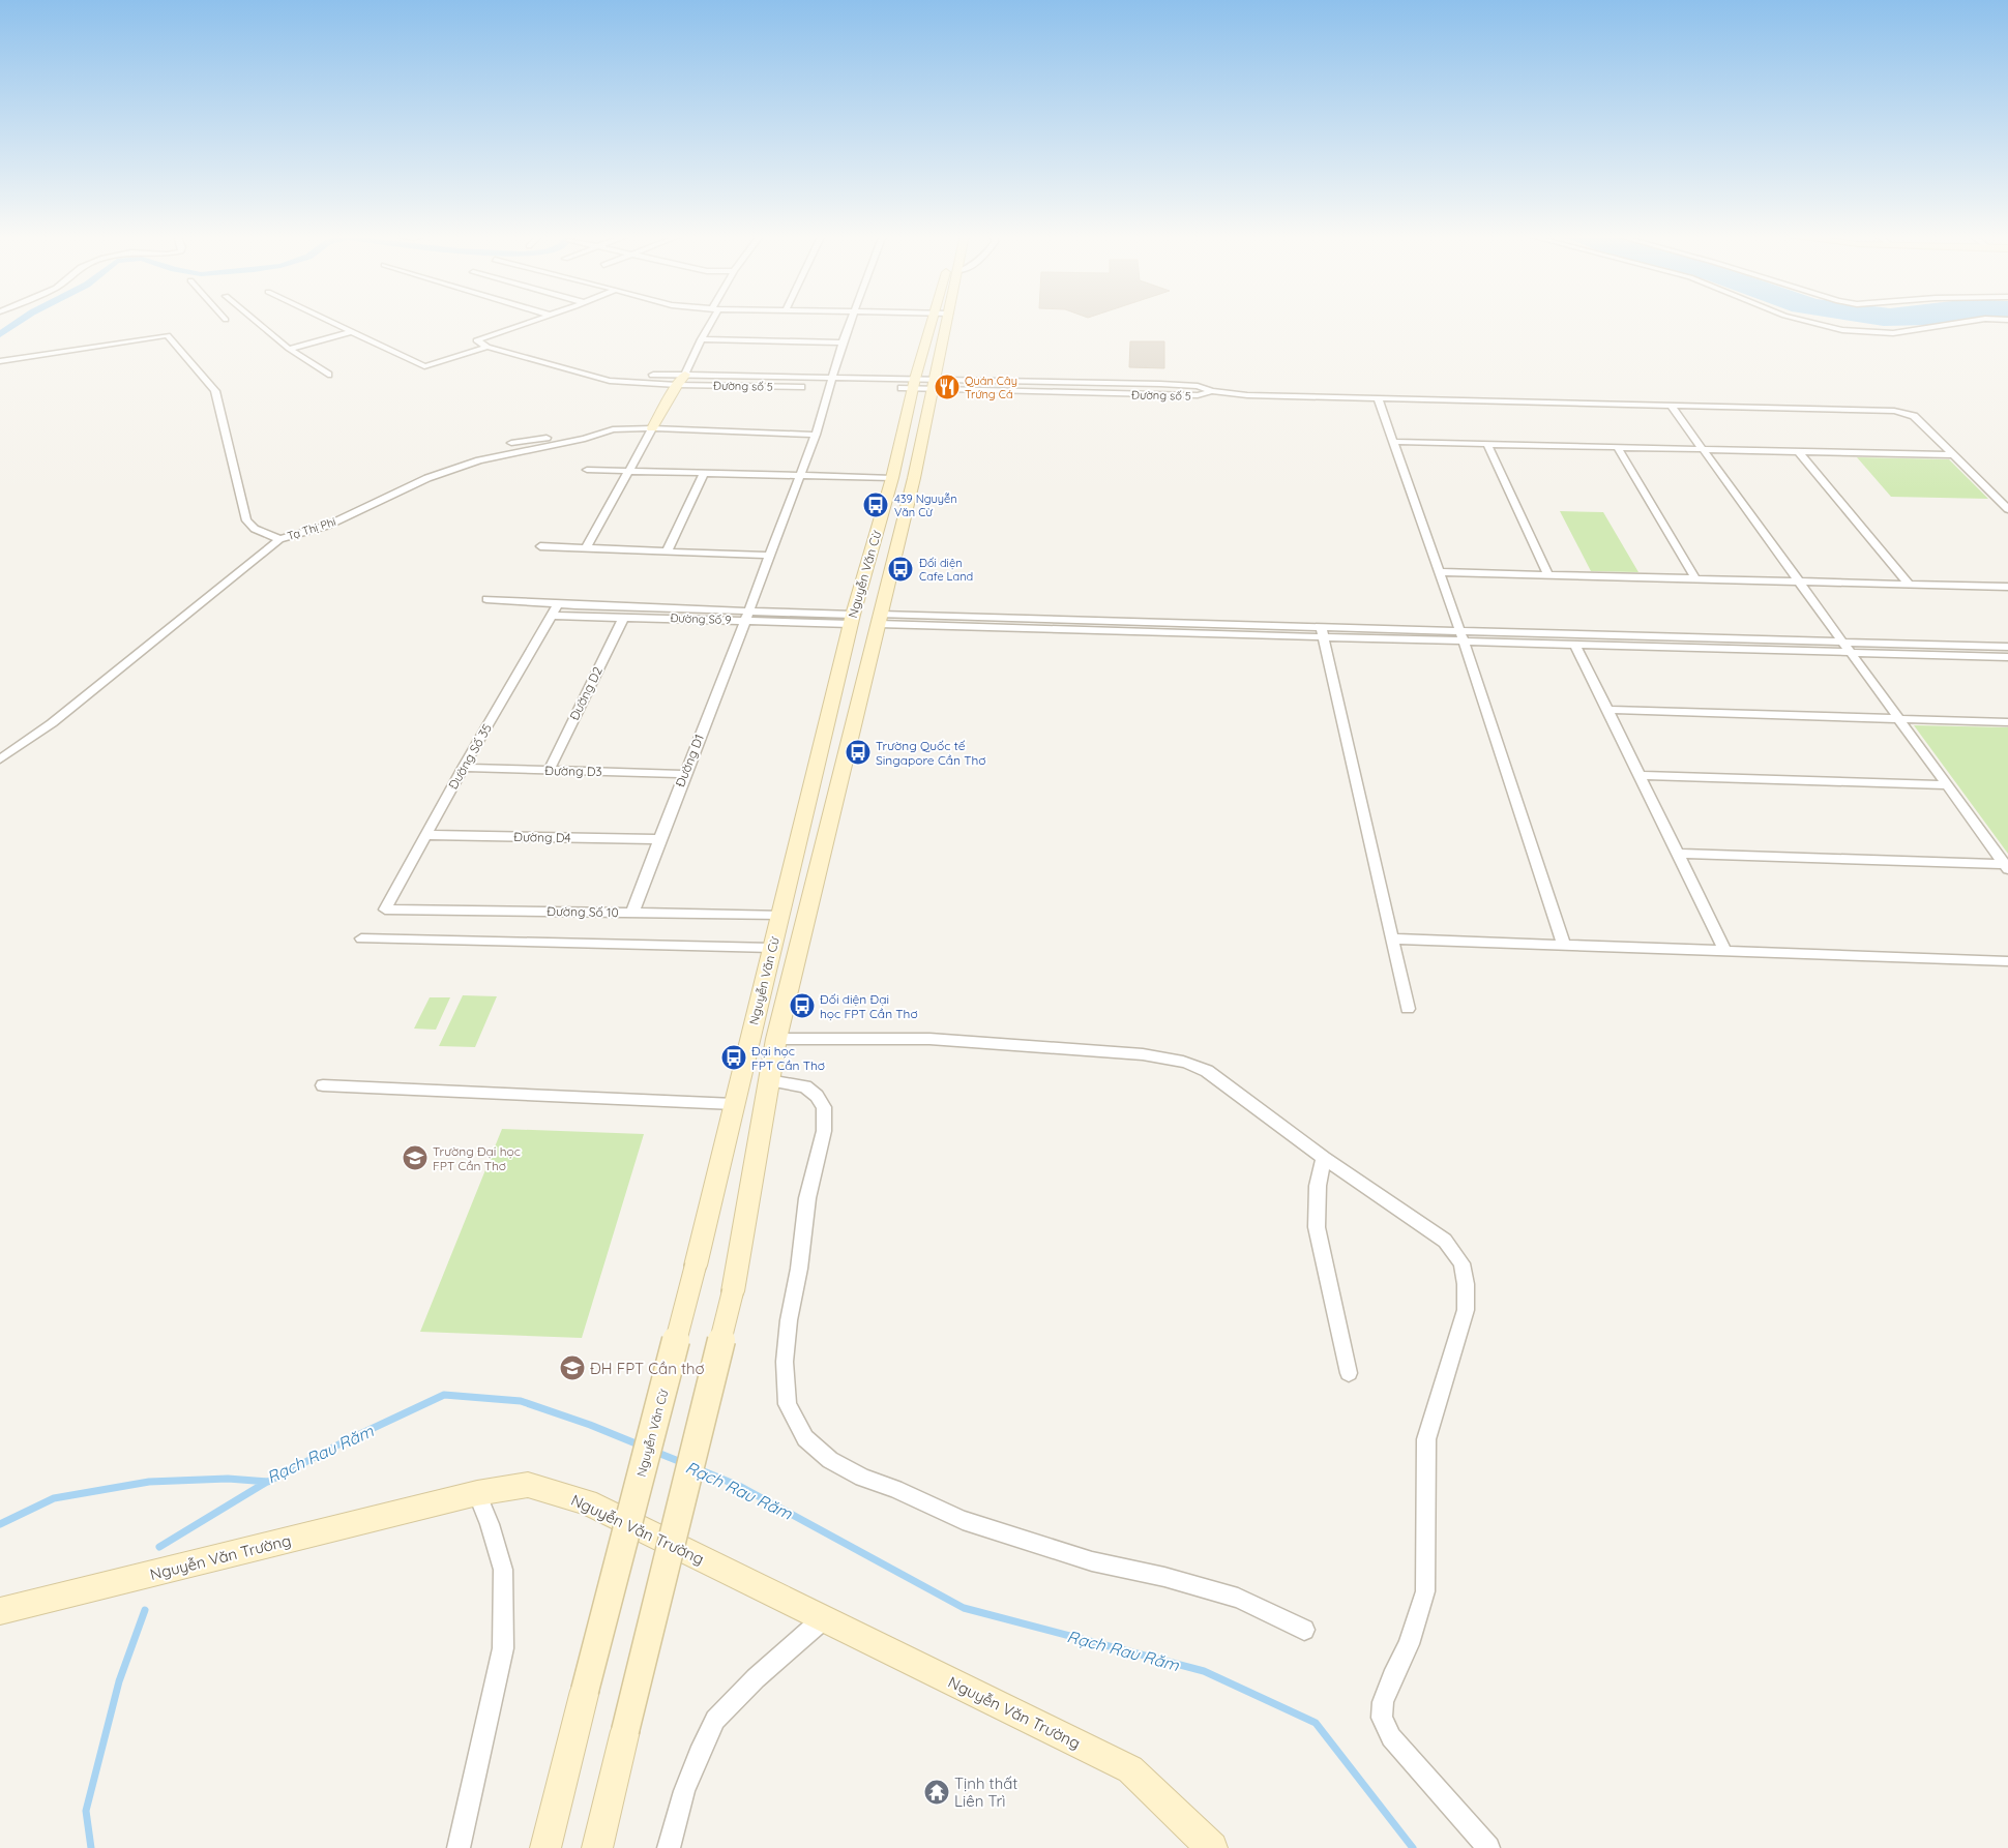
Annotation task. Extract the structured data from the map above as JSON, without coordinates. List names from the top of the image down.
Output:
{
  "streets": {
    "main road": ["Nguyễn Văn Cừ", "Nguyễn Văn Trường"],
    "street": [
      "Đường số 5",
      "Tạ Thị Phi",
      "Đường Số 9",
      "Đường D2",
      "Đường Số 35",
      "Đường D1",
      "Đường D3",
      "Đường D4",
      "Đường Số 10"
    ]
  },
  "crossings": [
    ["Đường số 5", "Nguyễn Văn Cừ"],
    ["Đường số 5", "Đường D1"],
    ["Tạ Thị Phi", "Đường D1"],
    ["Nguyễn Văn Cừ", "Đường Số 9"],
    ["Nguyễn Văn Cừ", "Đường Số 10"],
    ["Đường Số 9", "Đường D2"],
    ["Đường Số 9", "Đường Số 35"],
    ["Đường Số 9", "Đường D1"],
    ["Đường D2", "Đường D3"],
    ["Đường Số 35", "Đường D3"],
    ["Đường Số 35", "Đường D4"],
    ["Đường Số 35", "Đường Số 10"],
    ["Đường D1", "Đường D3"],
    ["Đường D1", "Đường D4"],
    ["Đường D1", "Đường Số 10"]
  ],
  "water": ["Rạch Rau Răm"],
  "places": {
    "restaurant": ["Quán Cây Trứng Cá"],
    "bus stop": [
      "439 Nguyễn Văn Cừ",
      "Đối diện Cafe Land",
      "Trường Quốc tế Singapore Cần Thơ",
      "Đối diện Đại học FPT Cần Thơ",
      "Đại học FPT Cần Thơ"
    ],
    "school or university": ["Trường Đại học FPT Cần Thơ", "ĐH FPT Cần thơ"],
    "temple": ["Tịnh thất Liên Trì"]
  }
}
